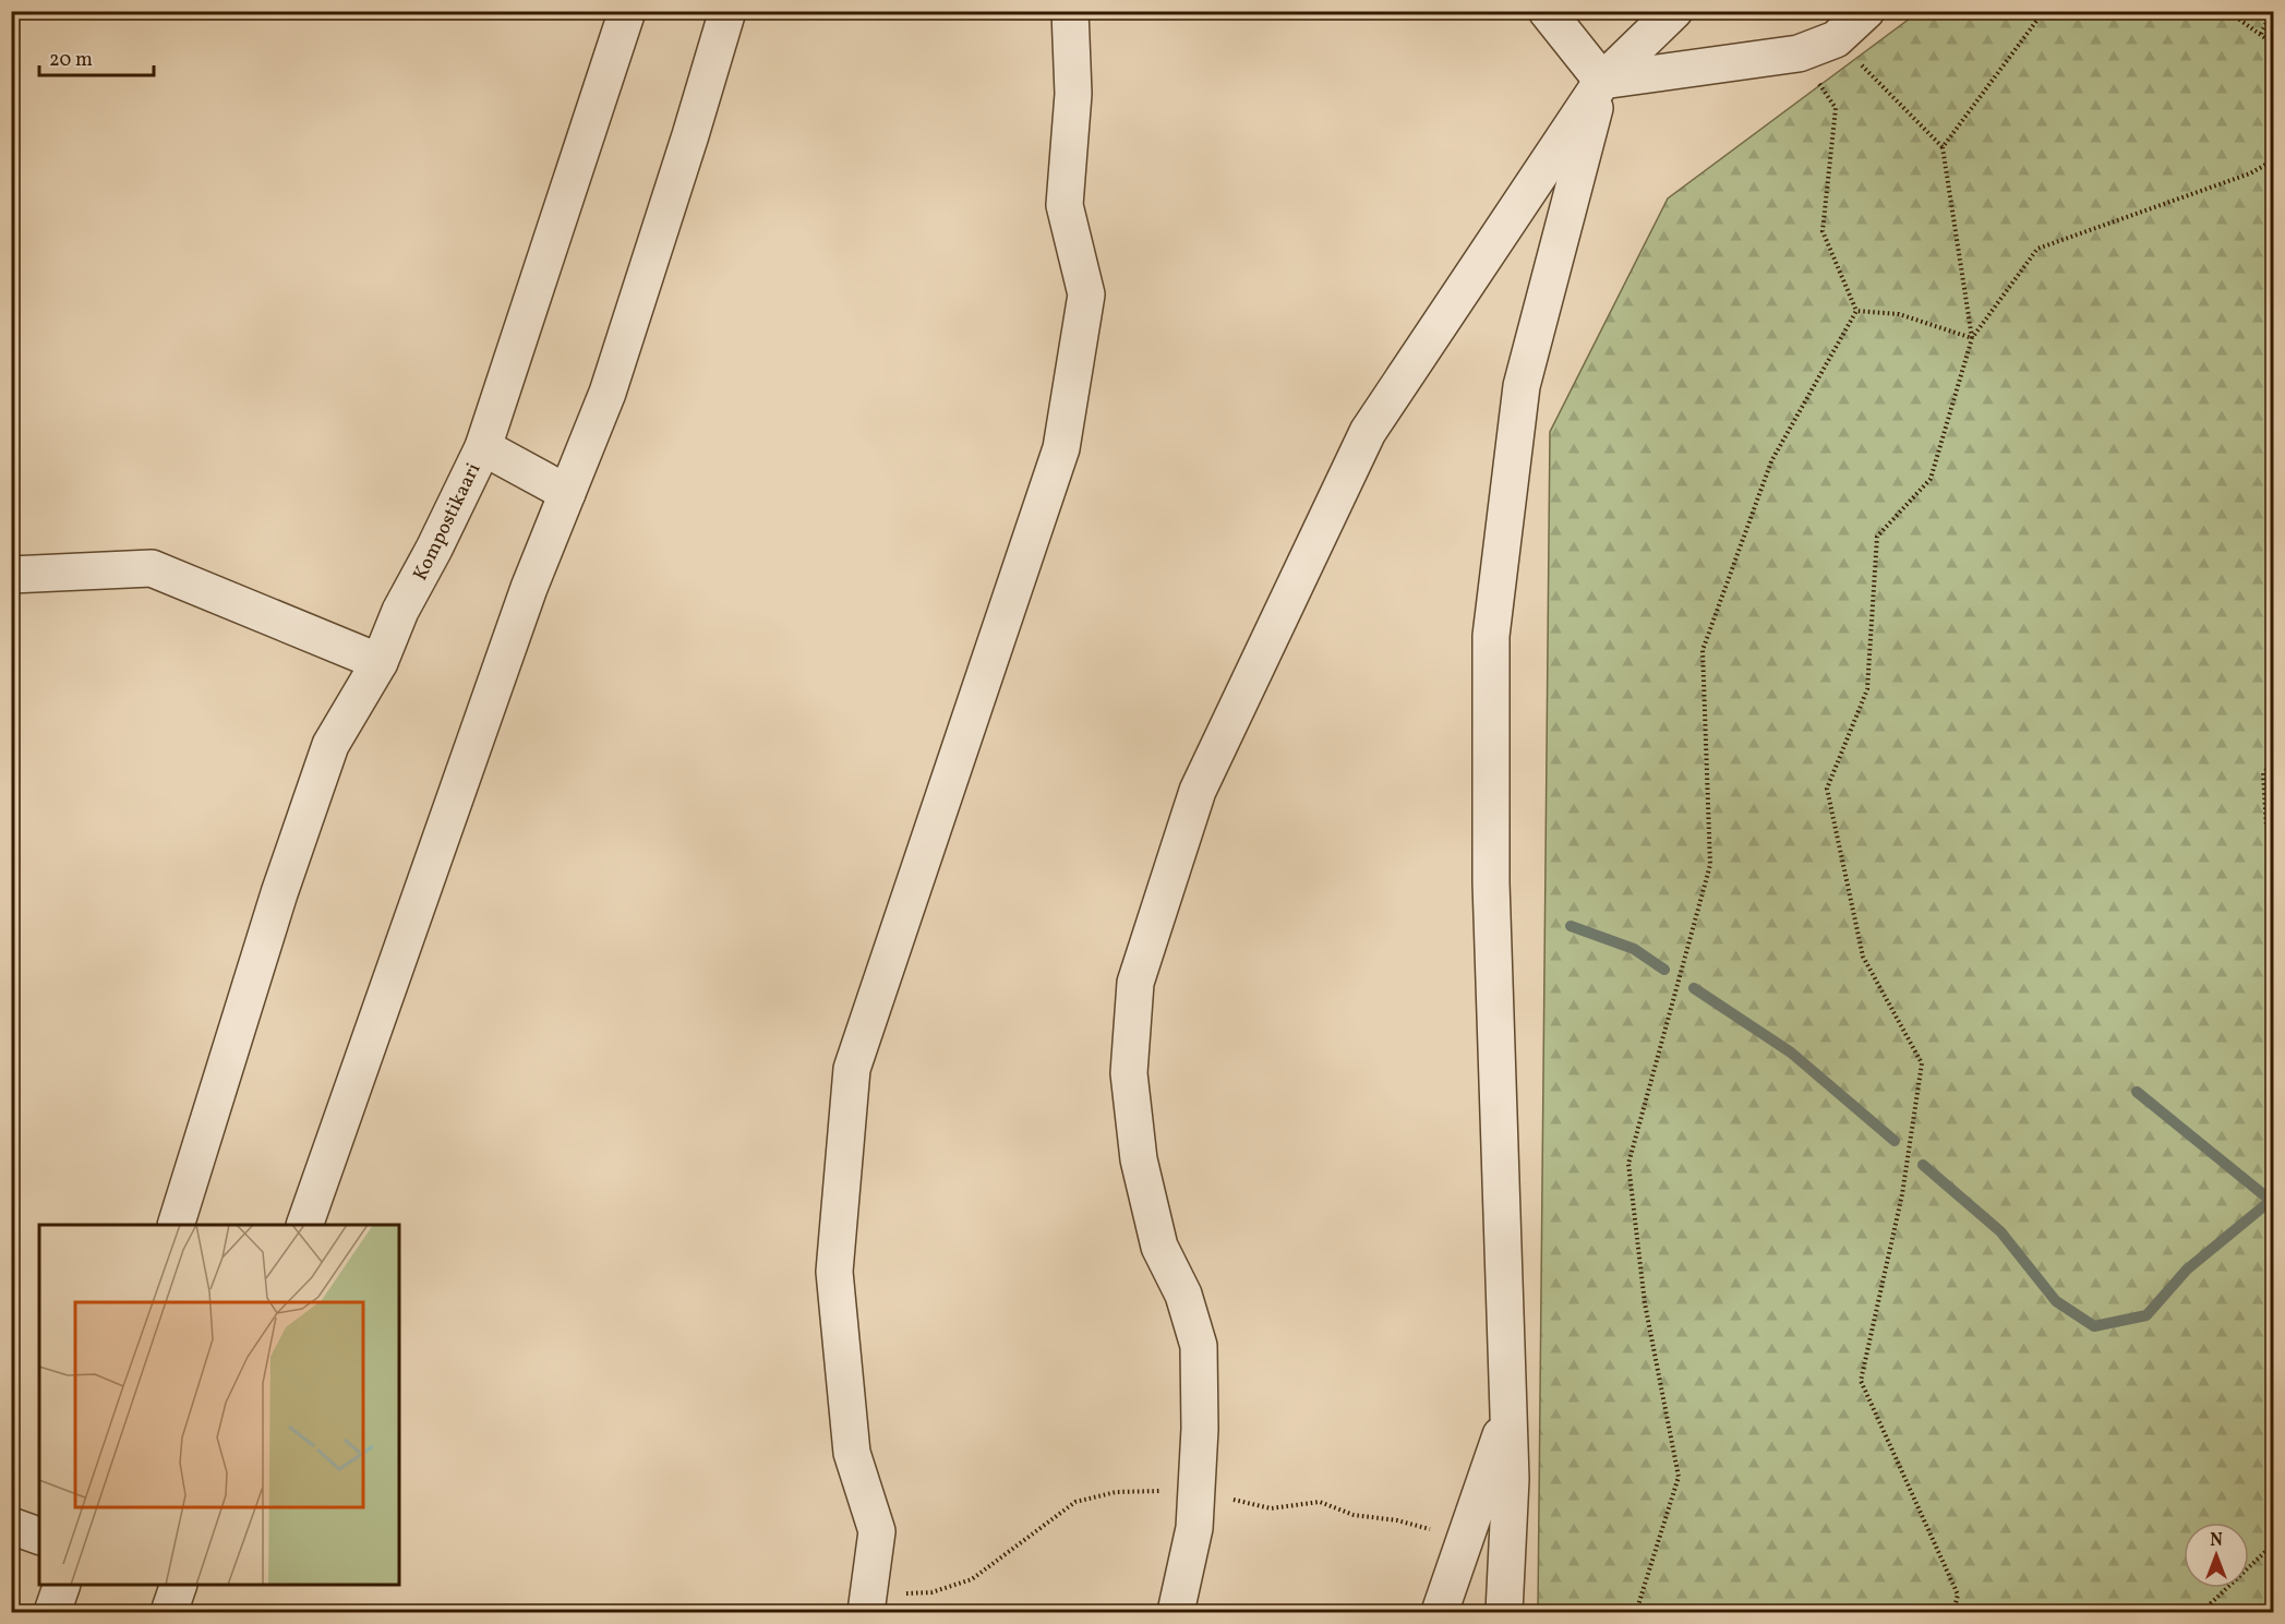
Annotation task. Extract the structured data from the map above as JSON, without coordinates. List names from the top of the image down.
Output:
{
  "streets": {
    "street": ["Kompostikaari"]
  },
  "scale_bar": "20 m",
  "north": "top"
}
